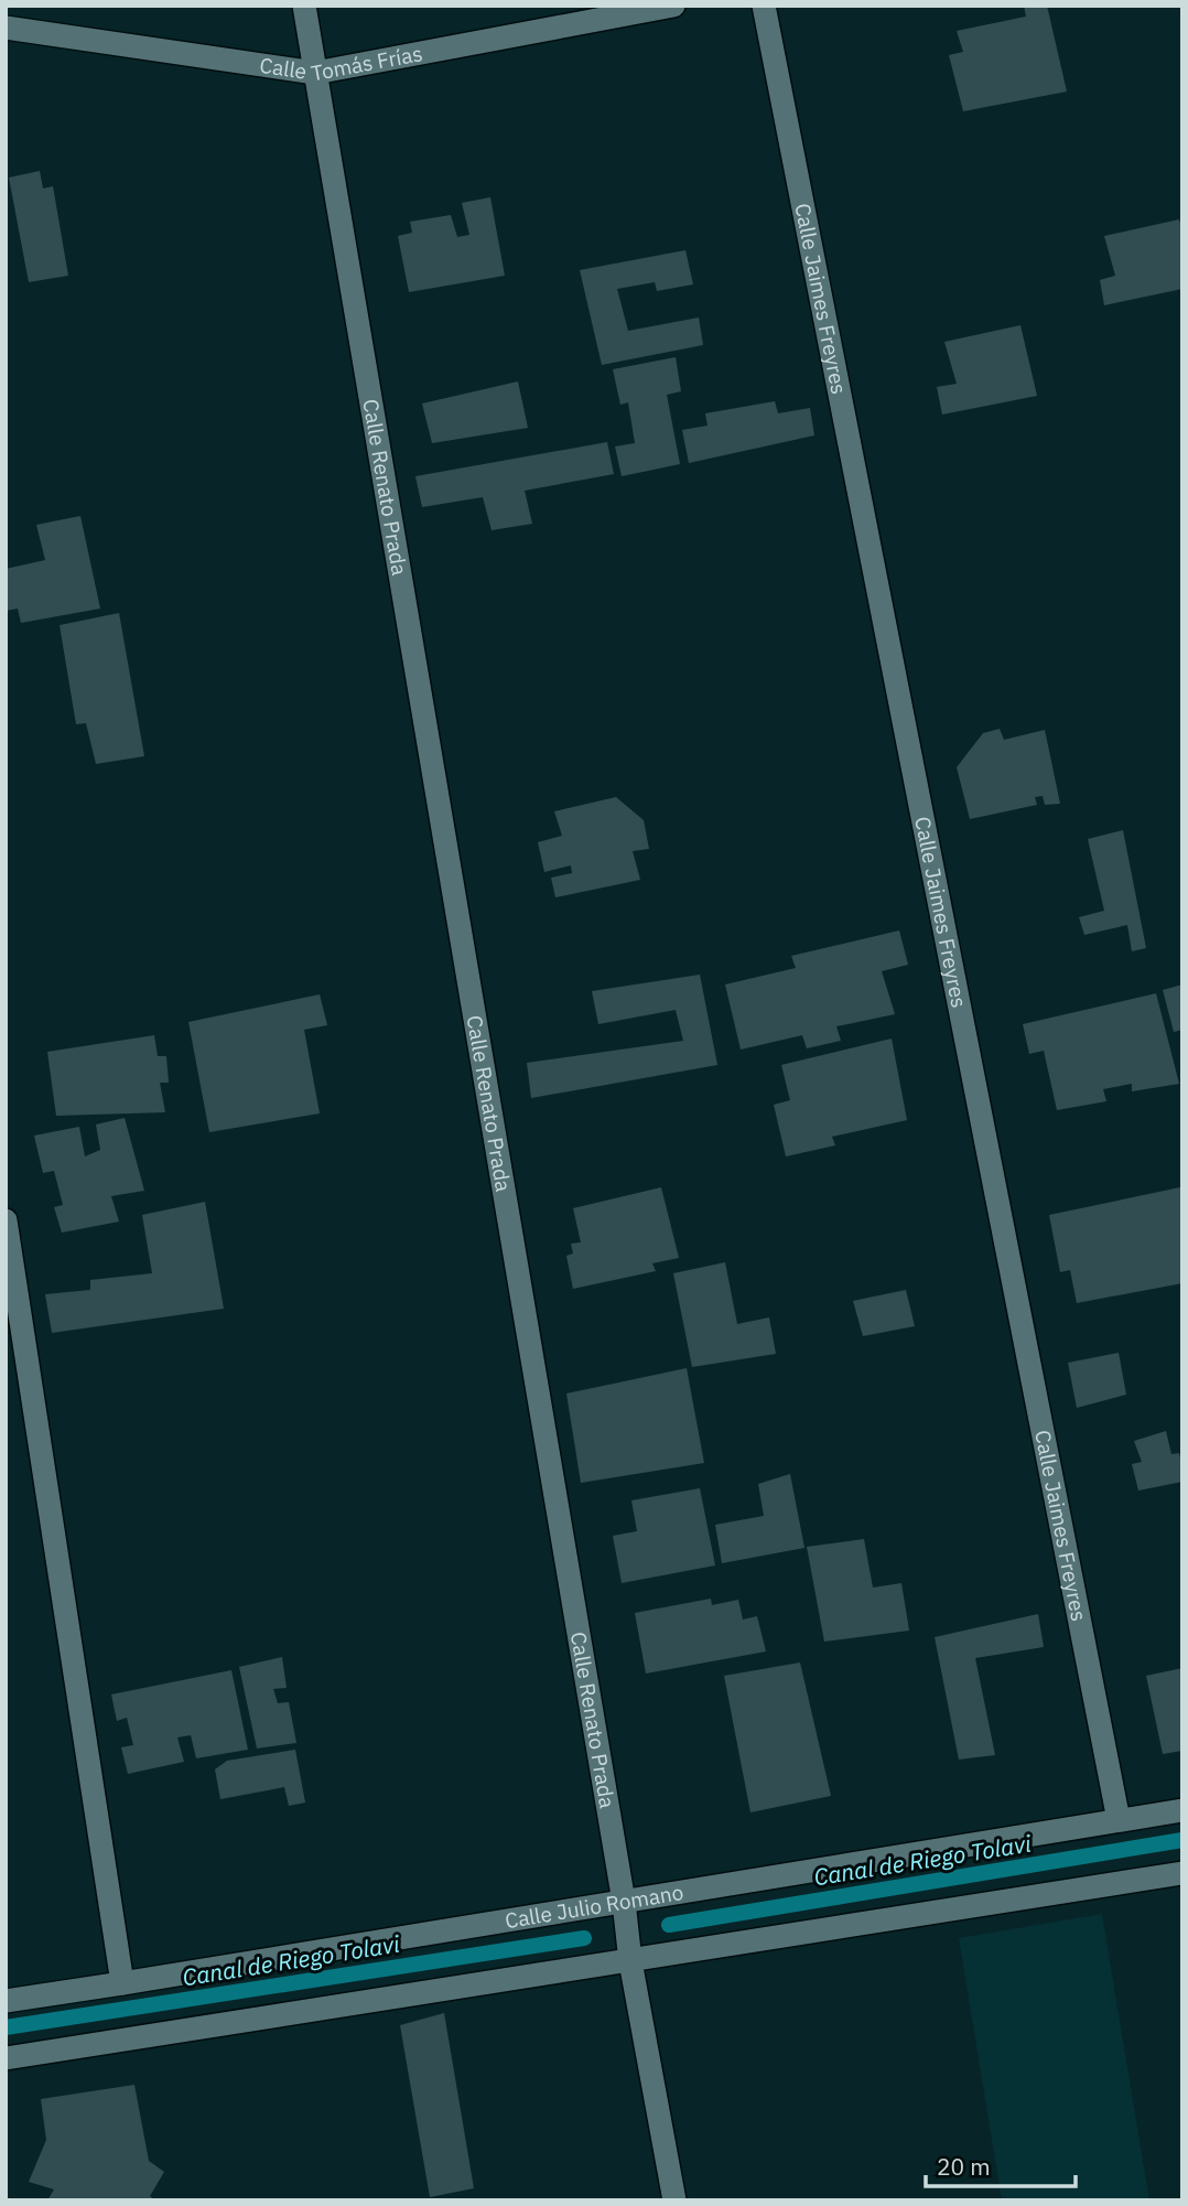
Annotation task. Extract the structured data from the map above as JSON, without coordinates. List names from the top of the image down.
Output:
{
  "streets": {
    "street": [
      "Calle Tomás Frías",
      "Calle Jaimes Freyres",
      "Calle Renato Prada",
      "Calle Julio Romano"
    ]
  },
  "crossings": [
    ["Calle Tomás Frías", "Calle Renato Prada"],
    ["Calle Jaimes Freyres", "Calle Julio Romano"],
    ["Calle Renato Prada", "Calle Julio Romano"]
  ],
  "water": ["Canal de Riego Tolavi"],
  "scale_bar": "20 m"
}
